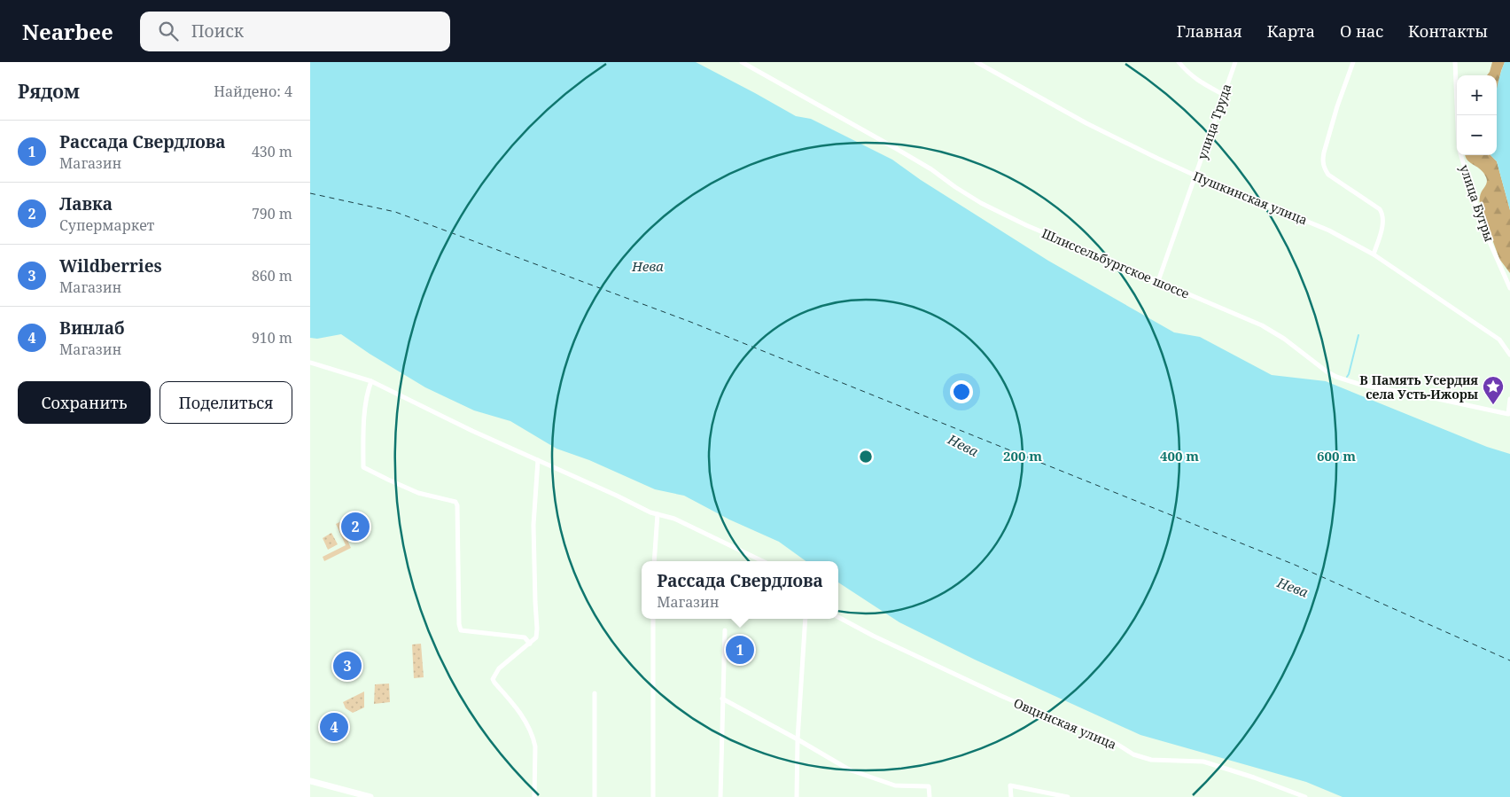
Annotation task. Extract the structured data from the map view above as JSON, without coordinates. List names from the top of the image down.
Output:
{
  "streets": {
    "street": [
      "улица Труда",
      "Пушкинская улица",
      "улица Бугры",
      "Шлиссельбургское шоссе",
      "Овцинская улица"
    ]
  },
  "crossings": [
    ["улица Труда", "Пушкинская улица"],
    ["улица Труда", "Шлиссельбургское шоссе"]
  ],
  "water": ["Нева"],
  "places": {
    "place": ["В Память Усердия села Усть-Ижоры"]
  },
  "page": {
    "header": "Nearbee",
    "search": "Поиск",
    "nav": [
      "Главная",
      "Карта",
      "О нас",
      "Контакты"
    ],
    "heading": ["Рядом", "Найдено: 4"],
    "map_buttons": ["+", "−"],
    "list": [
      {
        "mark": "1",
        "name": "Рассада Свердлова",
        "note": "Магазин",
        "value": "430 m"
      },
      {
        "mark": "2",
        "name": "Лавка",
        "note": "Супермаркет",
        "value": "790 m"
      },
      {
        "mark": "3",
        "name": "Wildberries",
        "note": "Магазин",
        "value": "860 m"
      },
      {
        "mark": "4",
        "name": "Винлаб",
        "note": "Магазин",
        "value": "910 m"
      }
    ],
    "buttons": ["Сохранить", "Поделиться"],
    "pins": [
      "2",
      "1",
      "3",
      "4"
    ],
    "popup": ["Рассада Свердлова", "Магазин"]
  },
  "rings": ["200 m", "400 m", "600 m"]
}
